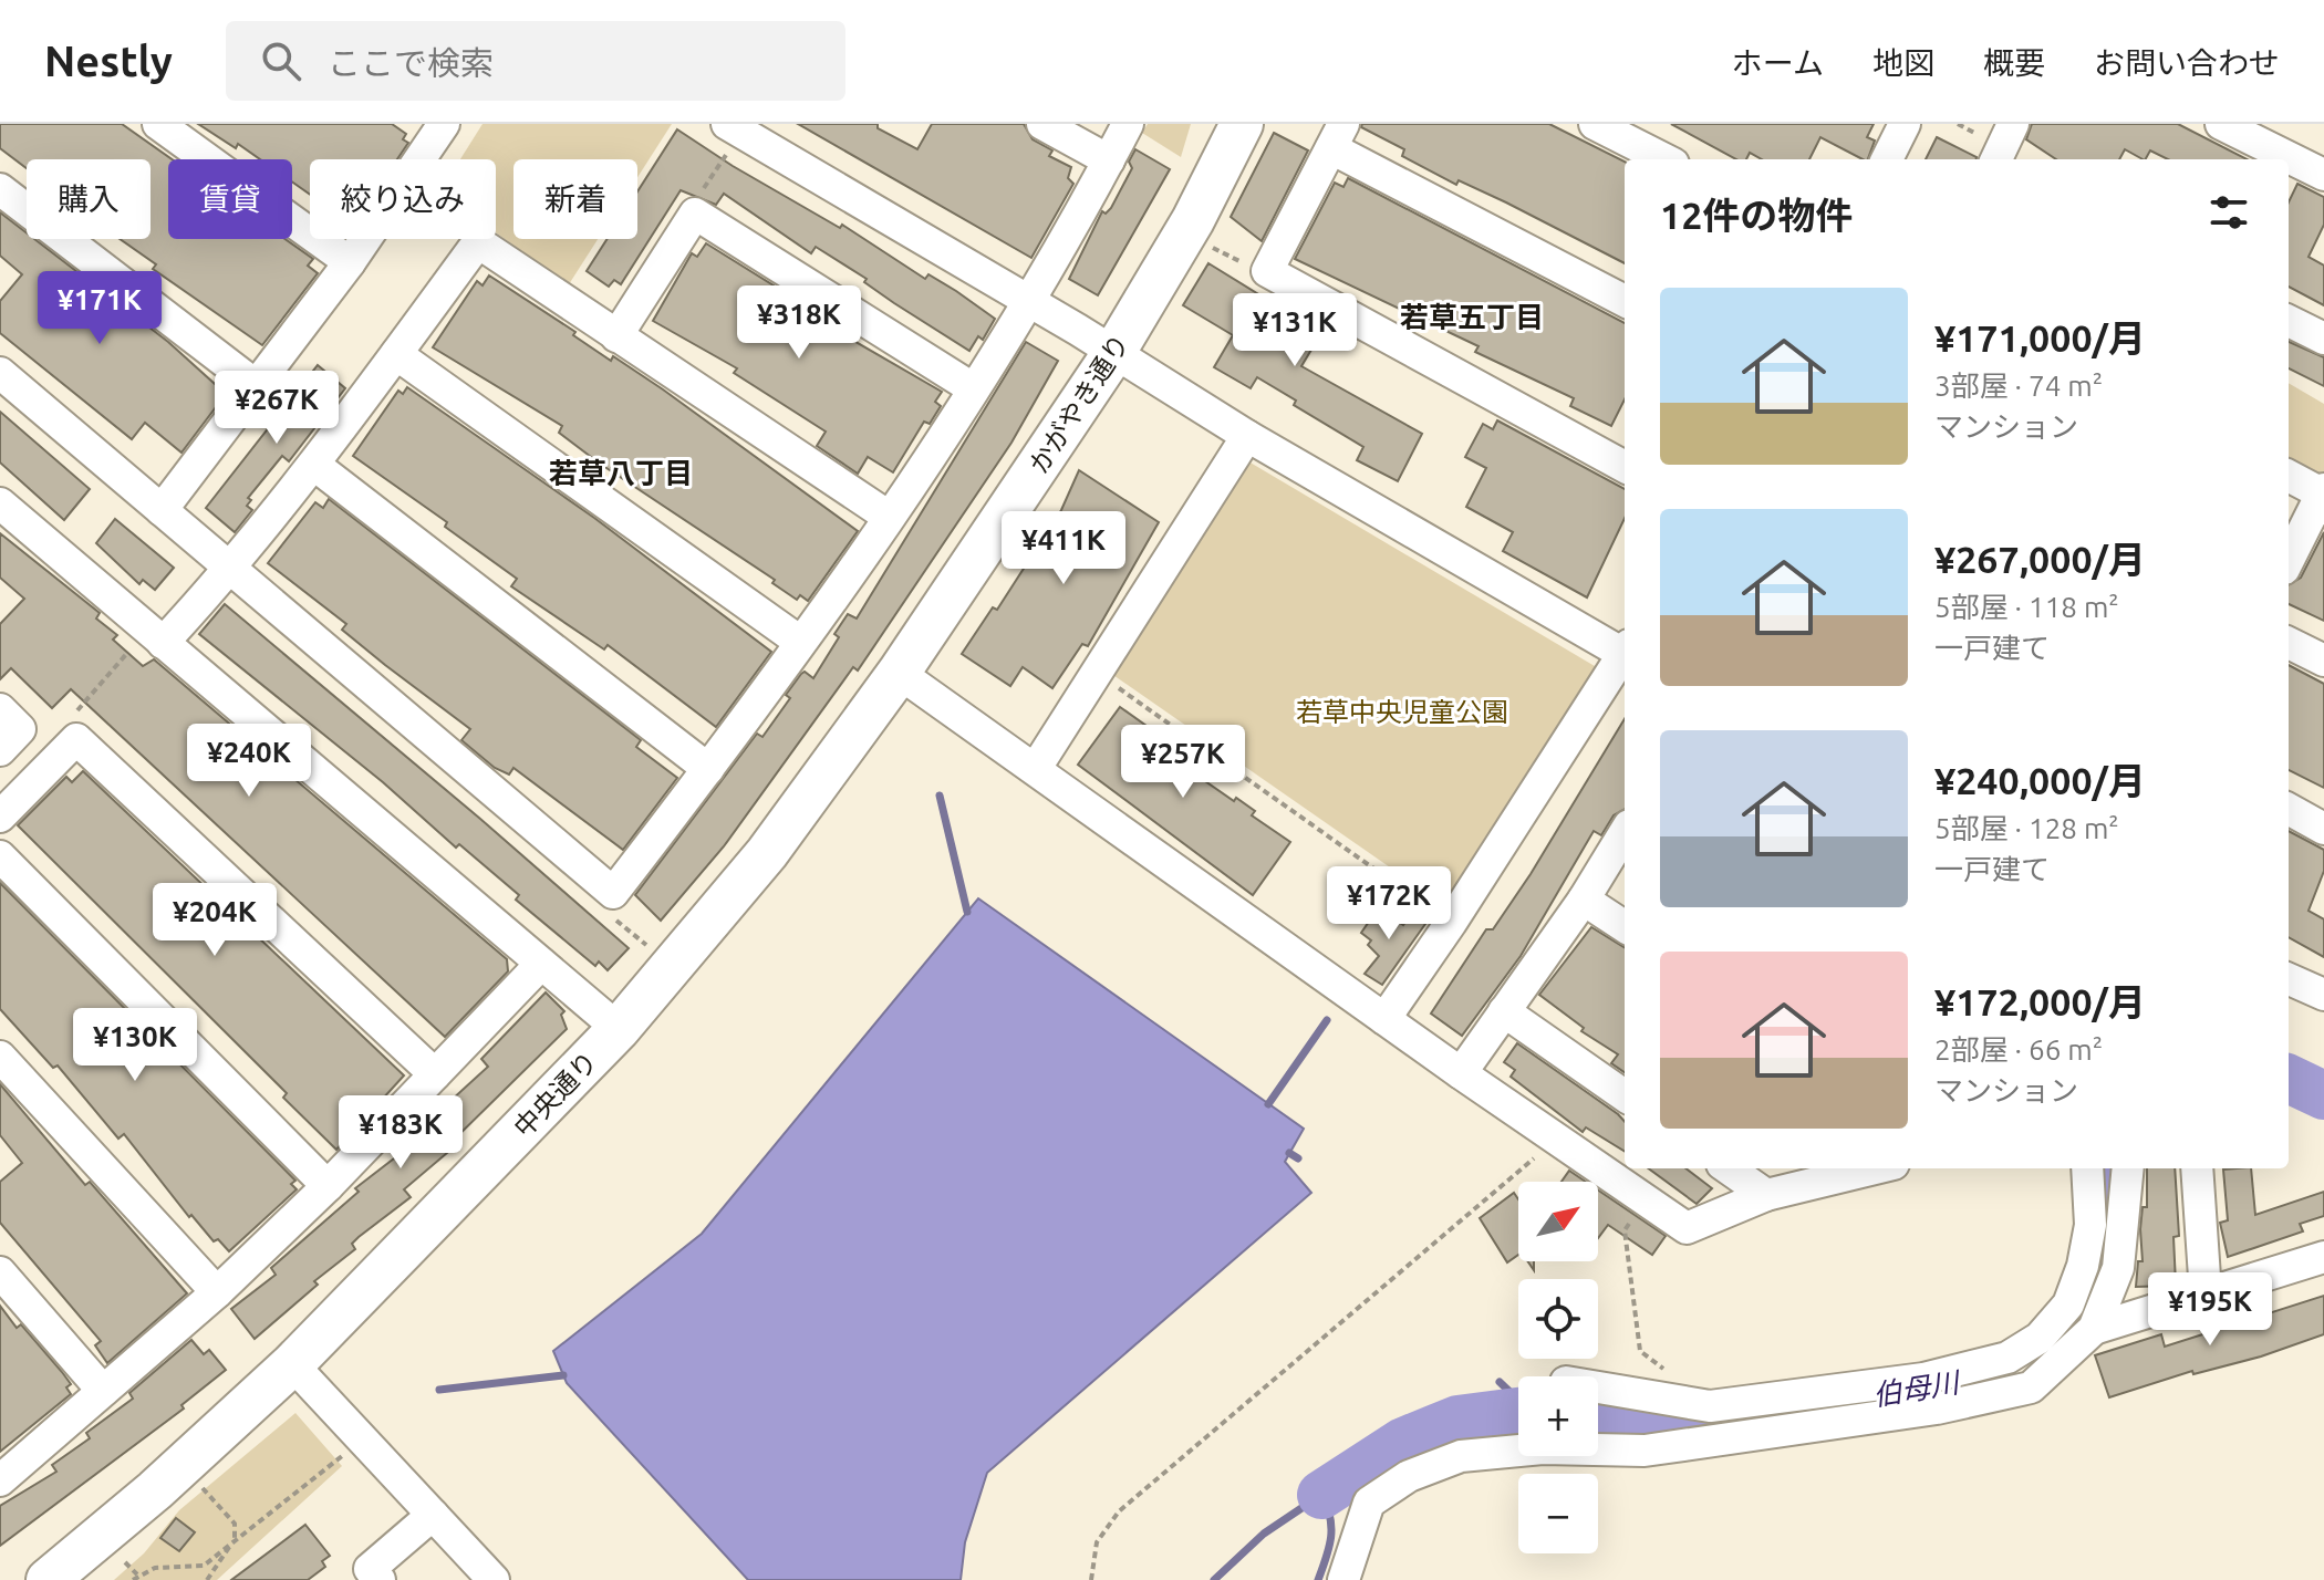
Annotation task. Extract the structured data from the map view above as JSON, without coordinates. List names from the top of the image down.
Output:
{
  "streets": {
    "street": ["かがやき通り", "中央通り"]
  },
  "crossings": [
    ["かがやき通り", "中央通り"]
  ],
  "districts": ["若草五丁目", "若草八丁目"],
  "water": ["伯母川"],
  "parks": ["若草中央児童公園"],
  "north": "top right",
  "page": {
    "header": "Nestly",
    "search": "ここで検索",
    "nav": [
      "ホーム",
      "地図",
      "概要",
      "お問い合わせ"
    ],
    "chip": [
      "購入",
      "賃貸",
      "絞り込み",
      "新着"
    ],
    "heading": "12件の物件",
    "list": [
      {
        "name": "¥171,000/月",
        "note": "3部屋 · 74 m² · マンション"
      },
      {
        "name": "¥267,000/月",
        "note": "5部屋 · 118 m² · 一戸建て"
      },
      {
        "name": "¥240,000/月",
        "note": "5部屋 · 128 m² · 一戸建て"
      },
      {
        "name": "¥172,000/月",
        "note": "2部屋 · 66 m² · マンション"
      }
    ],
    "price": [
      "¥171K",
      "¥318K",
      "¥131K",
      "¥267K",
      "¥411K",
      "¥240K",
      "¥257K",
      "¥172K",
      "¥204K",
      "¥130K",
      "¥183K",
      "¥195K"
    ],
    "map_buttons": ["+", "−"]
  }
}
